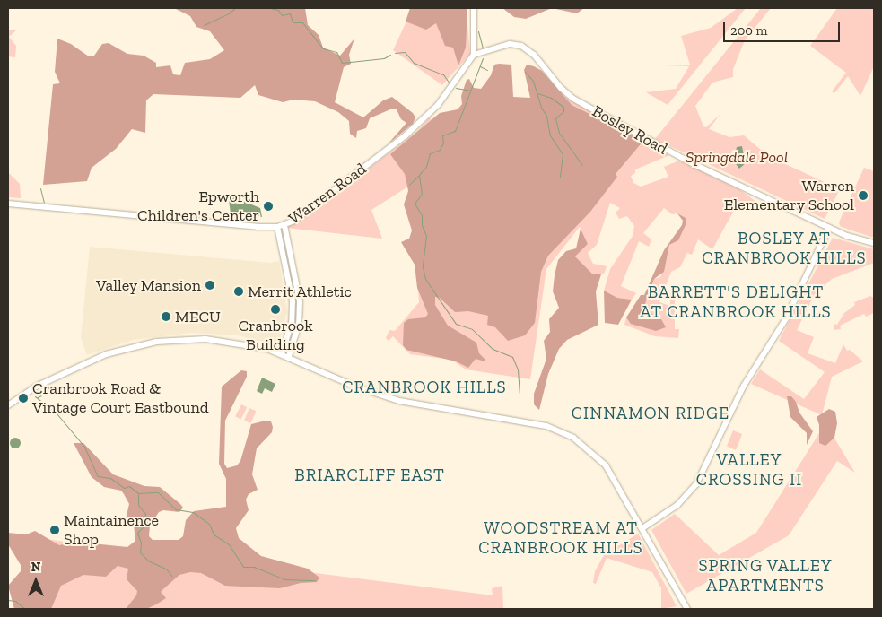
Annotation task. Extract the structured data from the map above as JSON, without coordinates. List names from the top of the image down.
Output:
{
  "streets": {
    "street": ["Bosley Road", "Warren Road"]
  },
  "crossings": [
    ["Bosley Road", "Warren Road"]
  ],
  "districts": [
    "BOSLEY AT CRANBROOK HILLS",
    "BARRETT'S DELIGHT AT CRANBROOK HILLS",
    "CRANBROOK HILLS",
    "CINNAMON RIDGE",
    "VALLEY CROSSING II",
    "BRIARCLIFF EAST",
    "WOODSTREAM AT CRANBROOK HILLS",
    "SPRING VALLEY APARTMENTS"
  ],
  "parks": ["Springdale Pool"],
  "places": [
    "Warren Elementary School",
    "Epworth Children's Center",
    "Valley Mansion",
    "Merrit Athletic",
    "Cranbrook Building",
    "MECU",
    "Cranbrook Road & Vintage Court Eastbound",
    "Maintainence Shop"
  ],
  "scale_bar": "200 m",
  "north": "top"
}
